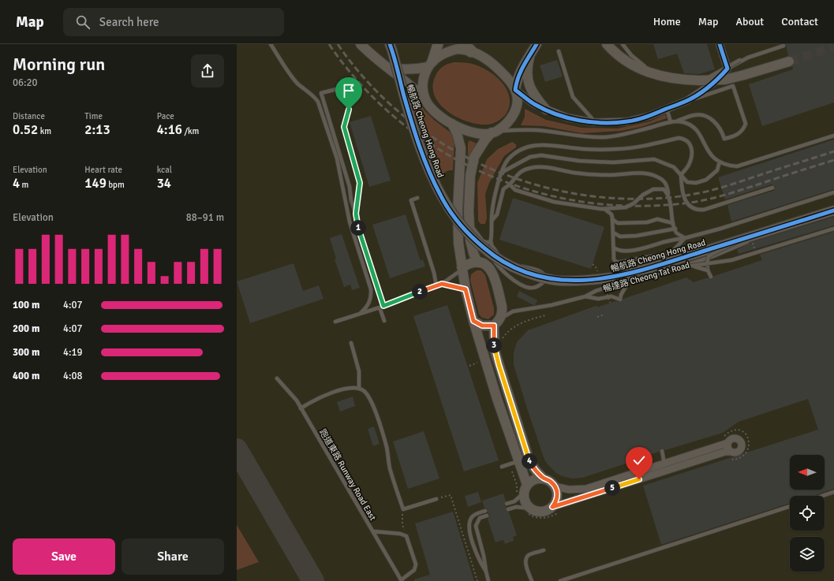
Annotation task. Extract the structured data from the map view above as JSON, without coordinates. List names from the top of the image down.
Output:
{
  "streets": {
    "street": ["暢航路 Cheong Hong Road"],
    "lane": ["暢達路 Cheong Tat Road", "跑道東路 Runway Road East"]
  },
  "north": "left",
  "page": {
    "header": "Map",
    "search": "Search here",
    "nav": [
      "Home",
      "Map",
      "About",
      "Contact"
    ],
    "heading": ["Morning run", "06:20"],
    "stats": [
      ["Distance", "0.52 km"],
      ["Time", "2:13"],
      ["Pace", "4:16 /km"],
      ["Elevation", "4 m"],
      ["Heart rate", "149 bpm"],
      ["kcal", "34"]
    ],
    "chart": ["Elevation", "88–91 m"],
    "pins": [
      "1",
      "2",
      "3",
      "4",
      "5"
    ],
    "list": [
      {
        "name": "100 m",
        "note": "4:07"
      },
      {
        "name": "200 m",
        "note": "4:07"
      },
      {
        "name": "300 m",
        "note": "4:19"
      },
      {
        "name": "400 m",
        "note": "4:08"
      }
    ],
    "buttons": ["Save", "Share"]
  }
}
